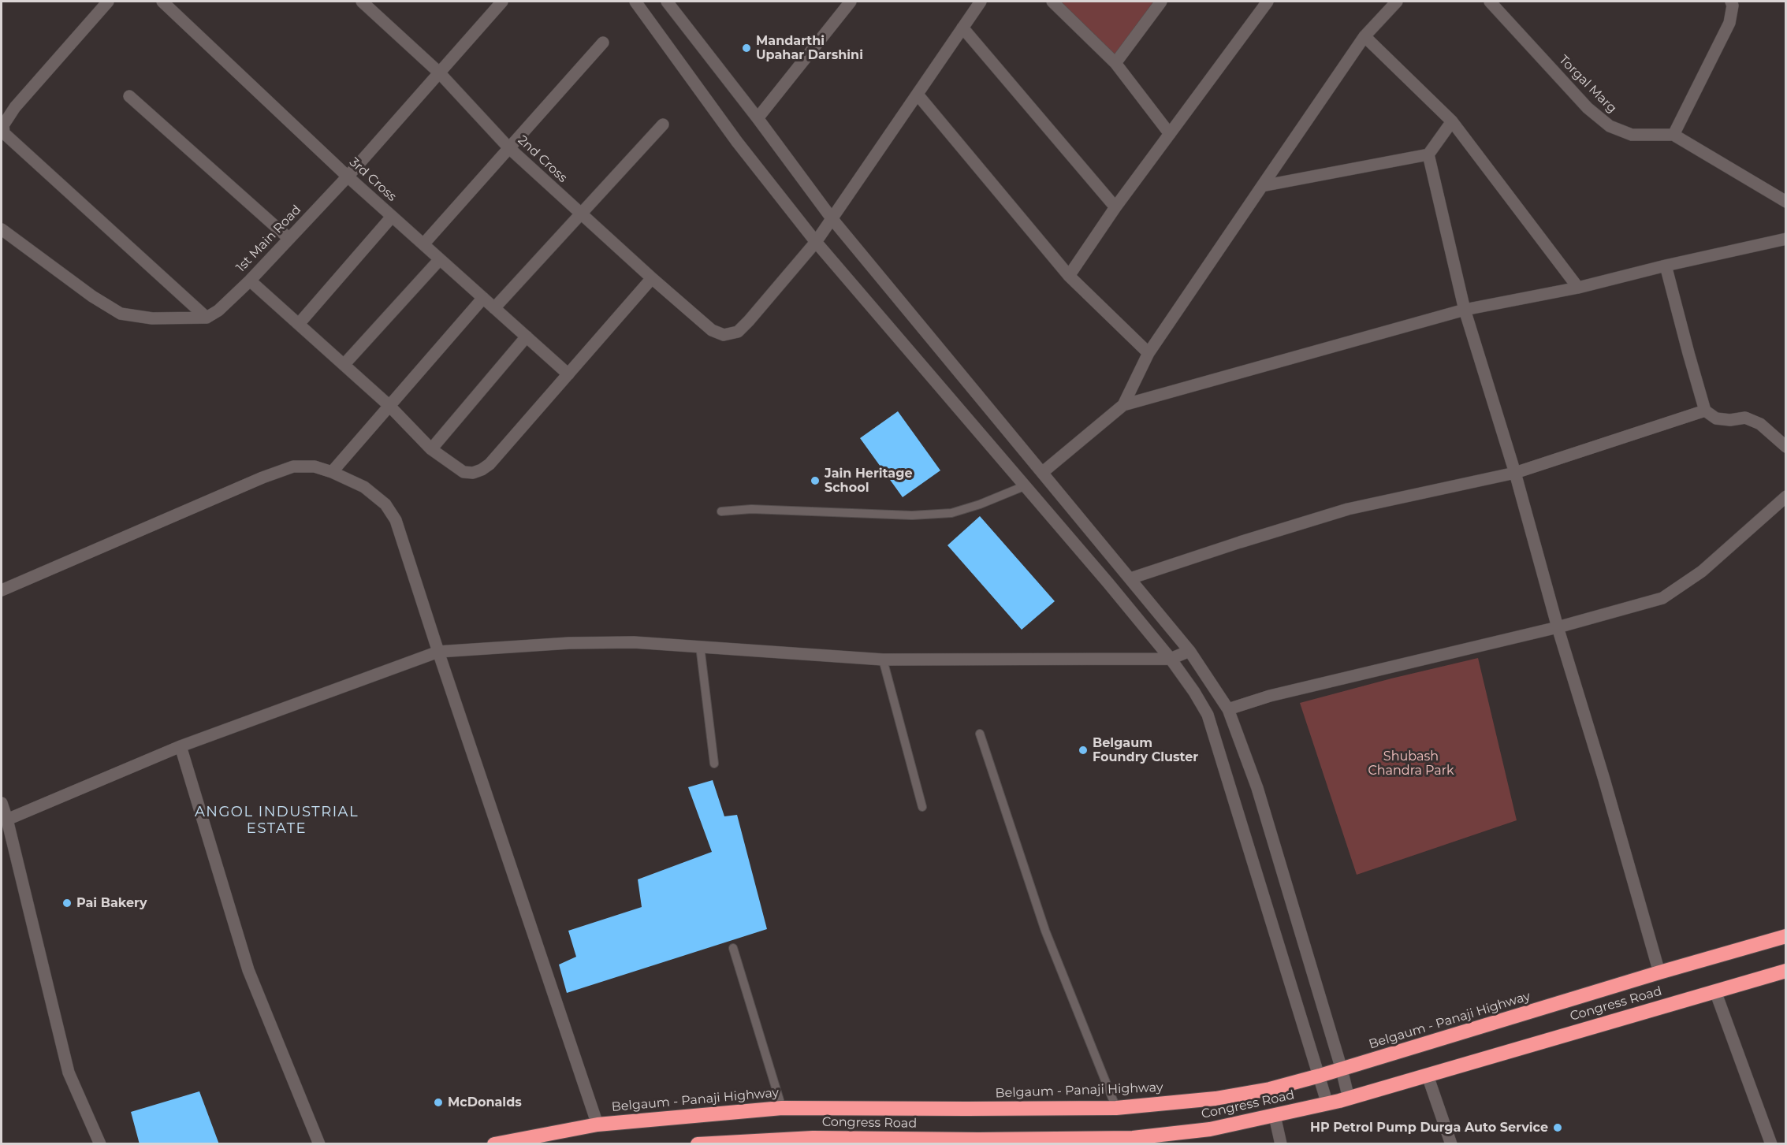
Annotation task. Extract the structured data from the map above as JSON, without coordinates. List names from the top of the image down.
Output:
{
  "streets": {
    "highway": ["Congress Road", "Belgaum - Panaji Highway"],
    "street": [
      "Torgal Marg",
      "2nd Cross",
      "3rd Cross",
      "1st Main Road"
    ]
  },
  "crossings": [
    ["2nd Cross", "1st Main Road"],
    ["3rd Cross", "1st Main Road"]
  ],
  "districts": ["ANGOL INDUSTRIAL ESTATE"],
  "parks": ["Shubash Chandra Park"],
  "places": [
    "Mandarthi Upahar Darshini",
    "Jain Heritage School",
    "Belgaum Foundry Cluster",
    "Pai Bakery",
    "McDonalds",
    "HP Petrol Pump Durga Auto Service"
  ]
}
